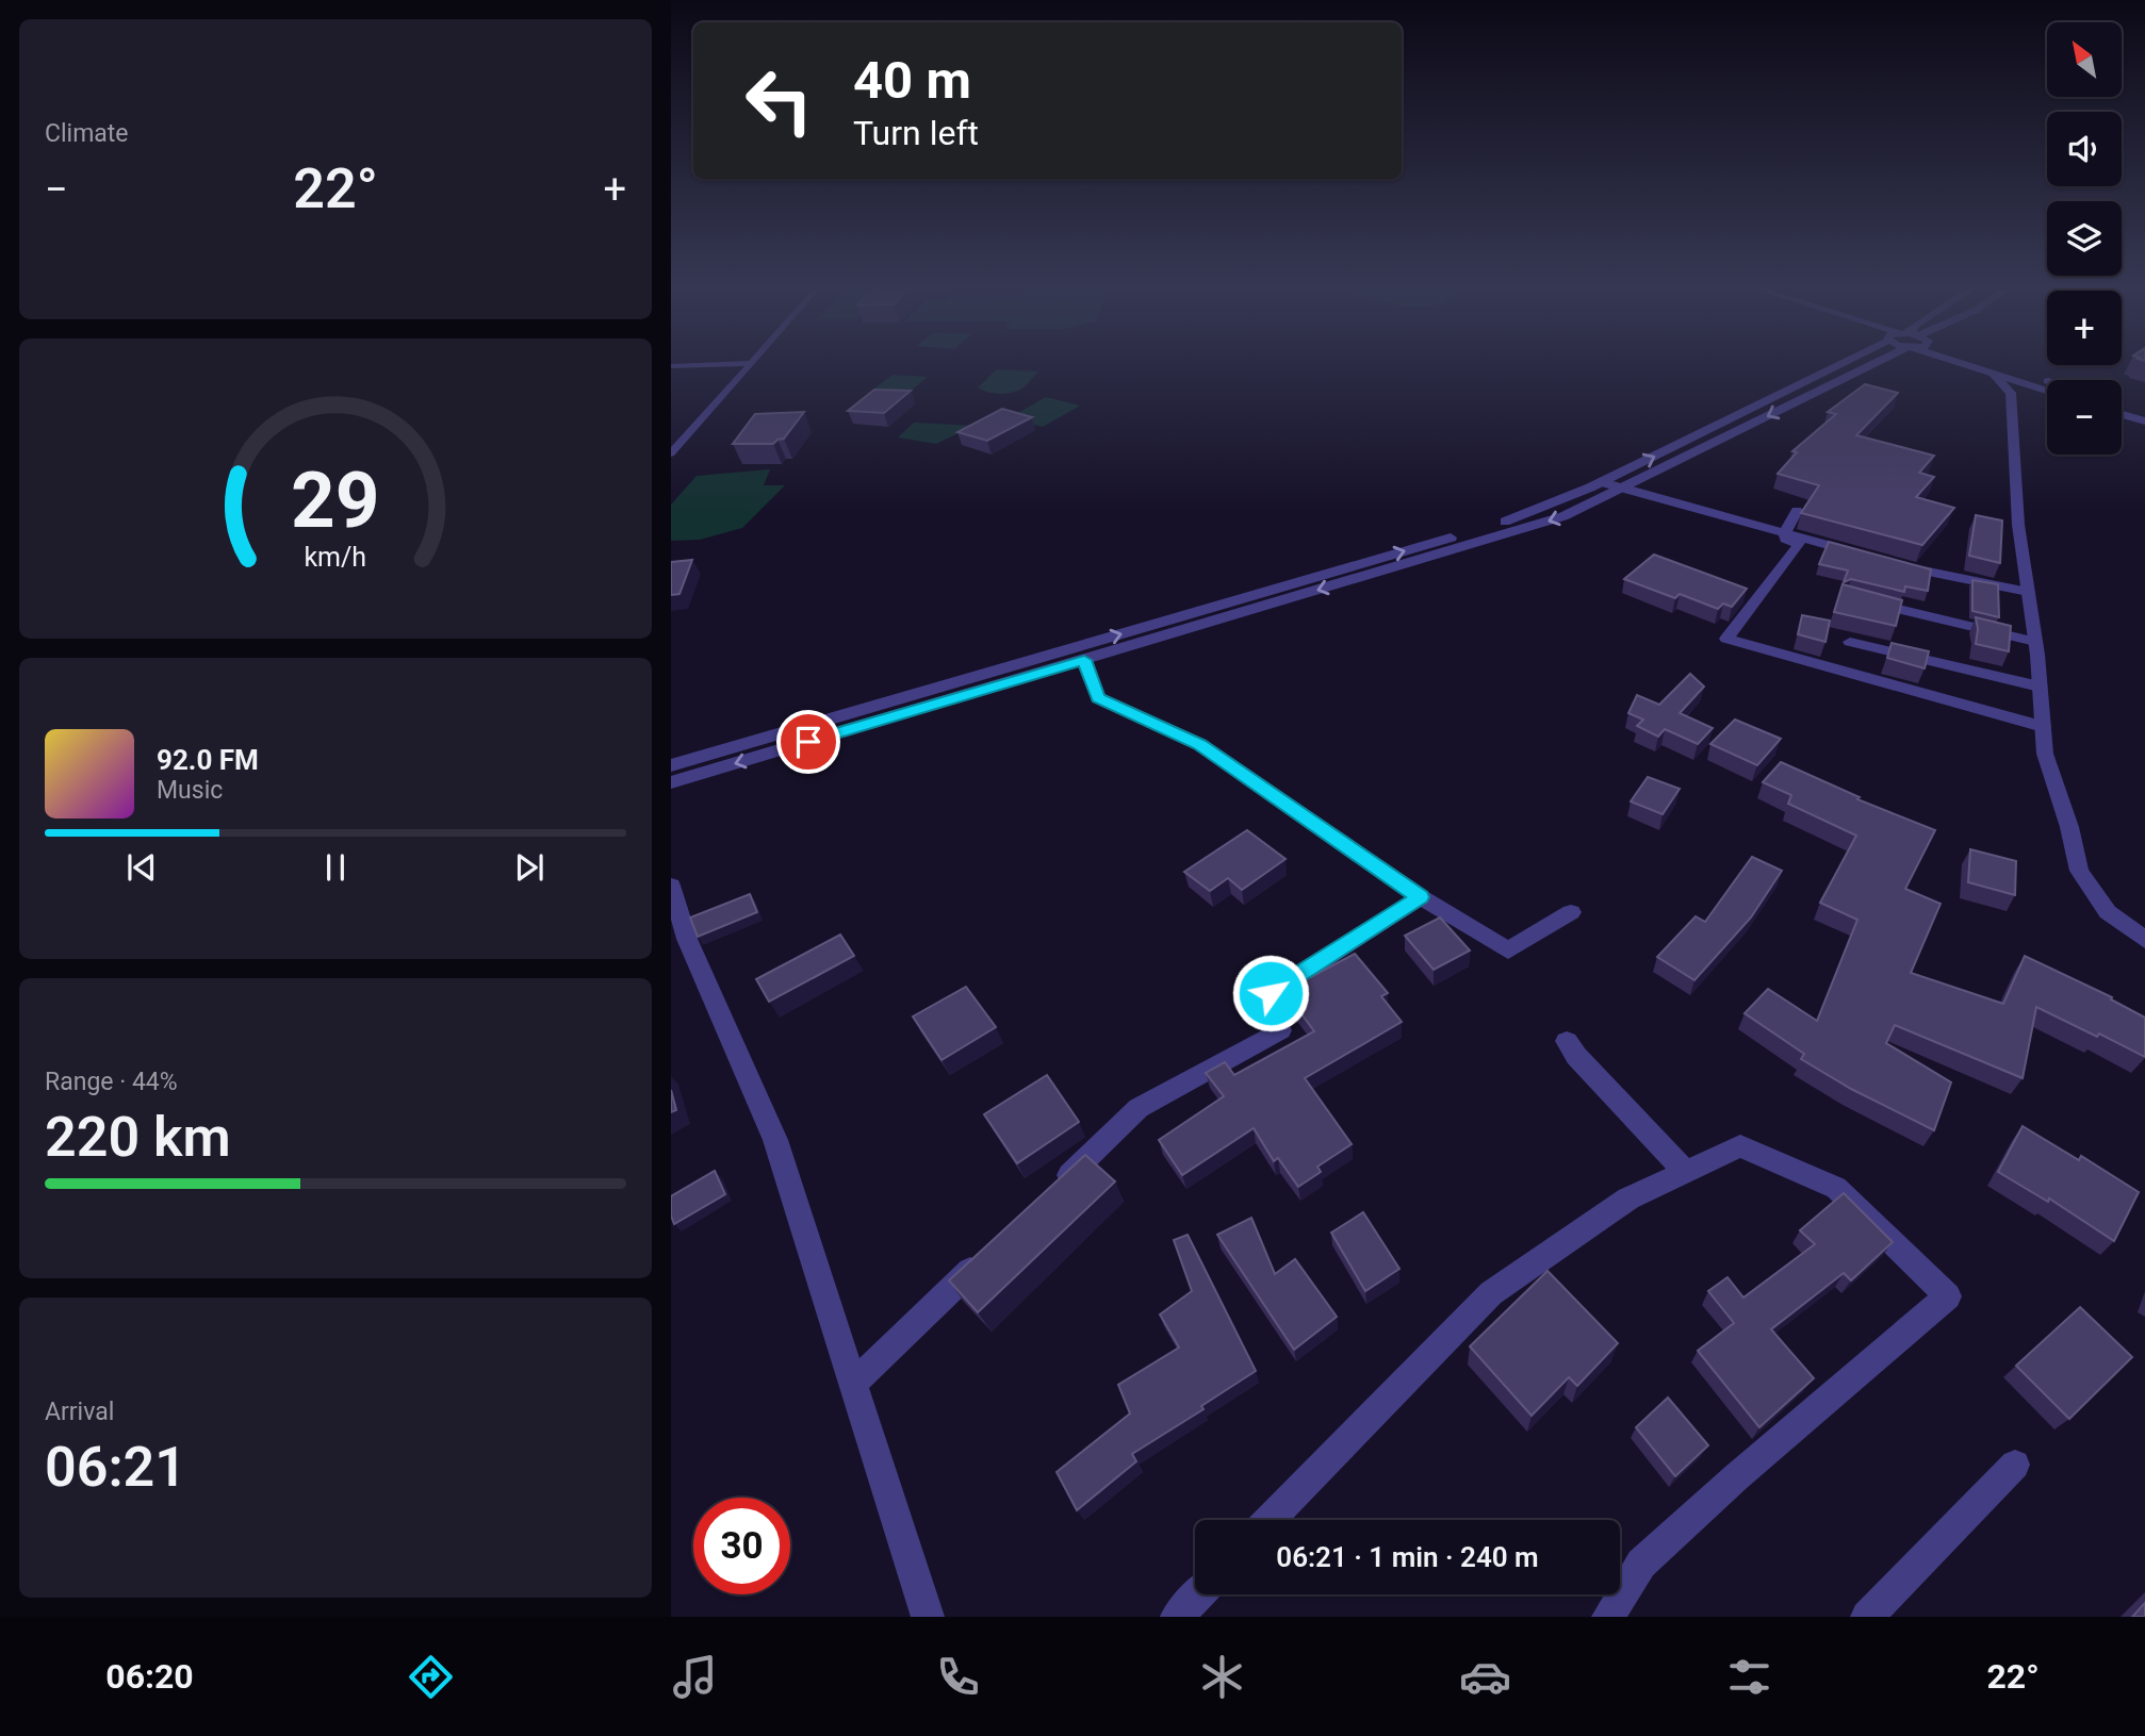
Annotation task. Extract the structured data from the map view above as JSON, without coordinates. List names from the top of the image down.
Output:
{
  "north": "top left",
  "page": {
    "tile": [
      "Climate",
      ["Range · 44%", "220 km"],
      ["Arrival", "06:21"]
    ],
    "map_buttons": ["+", "−"],
    "turn": ["40 m", "Turn left"],
    "heat": ["−", "22°", "+"],
    "song": ["92.0 FM", "Music"],
    "limit": "30",
    "trip": "06:21 · 1 min · 240 m",
    "tabs": ["06:20", "22°"],
    "gauge": ["29", "km/h"]
  }
}
